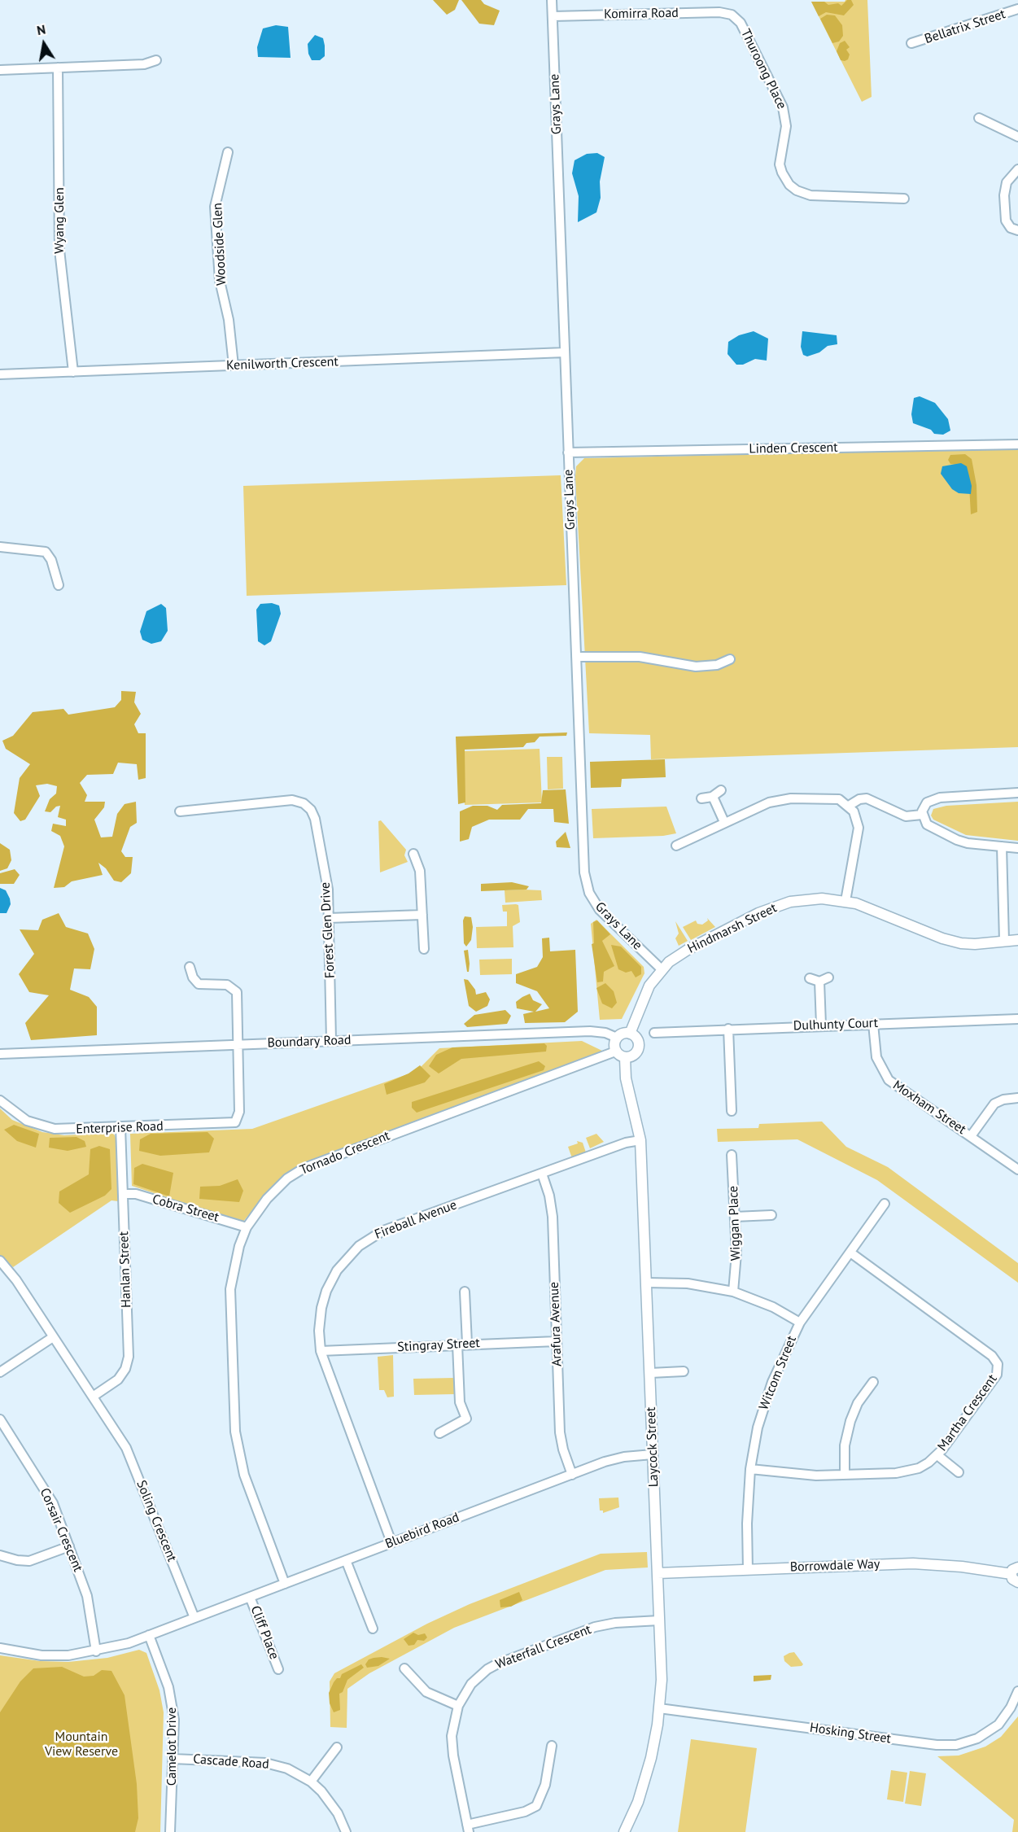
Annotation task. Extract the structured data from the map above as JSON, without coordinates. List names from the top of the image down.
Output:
{
  "streets": {
    "street": [
      "Komirra Road",
      "Bellatrix Street",
      "Thuroong Place",
      "Grays Lane",
      "Wyang Glen",
      "Woodside Glen",
      "Kenilworth Crescent",
      "Linden Crescent",
      "Hindmarsh Street",
      "Forest Glen Drive",
      "Dulhunty Court",
      "Boundary Road",
      "Moxham Street",
      "Enterprise Road",
      "Tornado Crescent",
      "Cobra Street",
      "Fireball Avenue",
      "Wiggan Place",
      "Hanlan Street",
      "Arafura Avenue",
      "Stingray Street",
      "Witcom Street",
      "Martha Crescent",
      "Laycock Street",
      "Soling Crescent",
      "Corsair Crescent",
      "Bluebird Road",
      "Borrowdale Way",
      "Cliff Place",
      "Waterfall Crescent",
      "Hosking Street",
      "Camelot Drive",
      "Cascade Road"
    ]
  },
  "crossings": [
    ["Komirra Road", "Thuroong Place"],
    ["Komirra Road", "Grays Lane"],
    ["Grays Lane", "Kenilworth Crescent"],
    ["Grays Lane", "Linden Crescent"],
    ["Grays Lane", "Hindmarsh Street"],
    ["Wyang Glen", "Kenilworth Crescent"],
    ["Woodside Glen", "Kenilworth Crescent"],
    ["Hindmarsh Street", "Boundary Road"],
    ["Hindmarsh Street", "Tornado Crescent"],
    ["Hindmarsh Street", "Laycock Street"],
    ["Forest Glen Drive", "Boundary Road"],
    ["Dulhunty Court", "Moxham Street"],
    ["Boundary Road", "Enterprise Road"],
    ["Boundary Road", "Tornado Crescent"],
    ["Boundary Road", "Laycock Street"],
    ["Enterprise Road", "Hanlan Street"],
    ["Tornado Crescent", "Cobra Street"],
    ["Tornado Crescent", "Laycock Street"],
    ["Tornado Crescent", "Bluebird Road"],
    ["Cobra Street", "Hanlan Street"],
    ["Fireball Avenue", "Arafura Avenue"],
    ["Fireball Avenue", "Stingray Street"],
    ["Fireball Avenue", "Laycock Street"],
    ["Fireball Avenue", "Bluebird Road"],
    ["Hanlan Street", "Soling Crescent"],
    ["Arafura Avenue", "Stingray Street"],
    ["Arafura Avenue", "Bluebird Road"],
    ["Witcom Street", "Martha Crescent"],
    ["Witcom Street", "Borrowdale Way"],
    ["Laycock Street", "Bluebird Road"],
    ["Laycock Street", "Borrowdale Way"],
    ["Laycock Street", "Waterfall Crescent"],
    ["Laycock Street", "Hosking Street"],
    ["Soling Crescent", "Bluebird Road"],
    ["Bluebird Road", "Cliff Place"],
    ["Camelot Drive", "Cascade Road"]
  ],
  "parks": ["Mountain View Reserve"],
  "north": "top"
}
